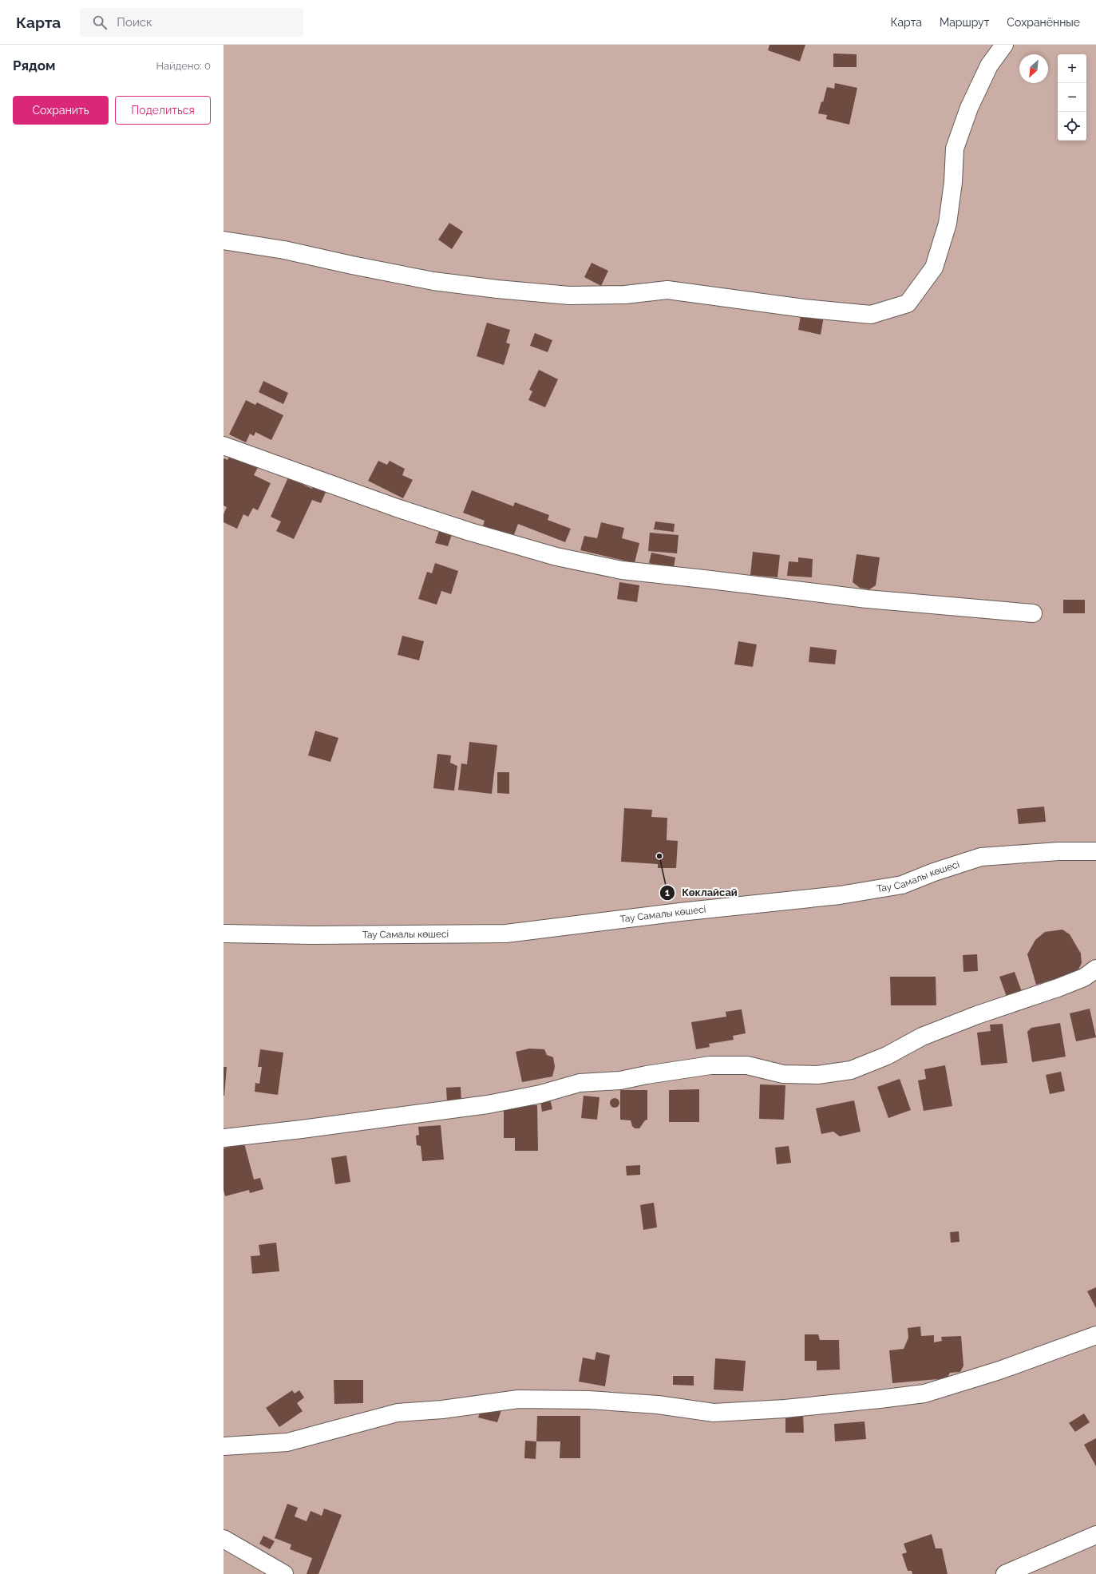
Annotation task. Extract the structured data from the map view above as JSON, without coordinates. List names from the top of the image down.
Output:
{
  "streets": {
    "street": ["Тау Самалы көшесі"]
  },
  "places": ["Көклайсай"],
  "north": "bottom left",
  "page": {
    "header": "Карта",
    "search": "Поиск",
    "nav": ["Карта", "Маршрут", "Сохранённые"],
    "heading": ["Рядом", "Найдено: 0"],
    "map_buttons": ["+", "−"],
    "buttons": ["Сохранить", "Поделиться"]
  }
}
